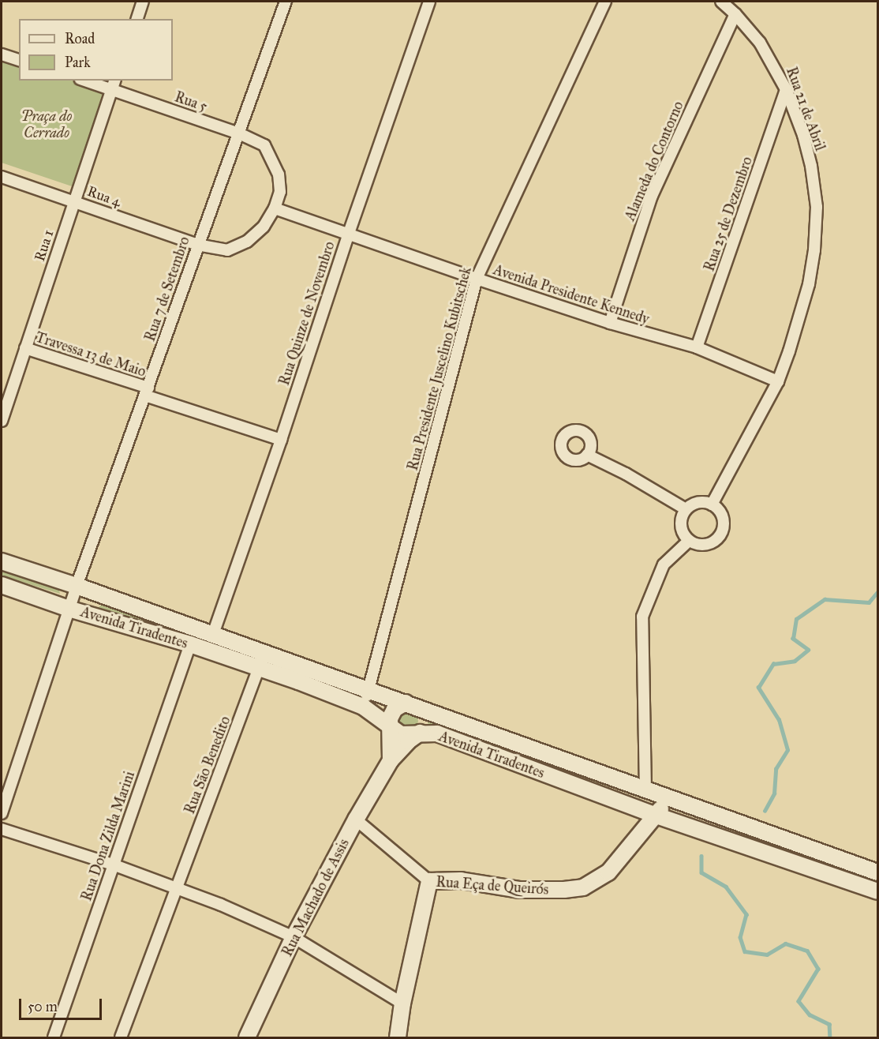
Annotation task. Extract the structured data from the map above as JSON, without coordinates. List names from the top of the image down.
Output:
{
  "streets": {
    "main road": ["Avenida Tiradentes", "Rua Eça de Queirós", "Rua Machado de Assis"],
    "street": [
      "Rua 5",
      "Rua 21 de Abril",
      "Alameda do Contorno",
      "Rua 4",
      "Rua 25 de Dezembro",
      "Rua 1",
      "Rua 7 de Setembro",
      "Avenida Presidente Kennedy",
      "Rua Quinze de Novembro",
      "Travessa 13 de Maio",
      "Rua Presidente Juscelino Kubitschek",
      "Rua São Benedito",
      "Rua Dona Zilda Marini"
    ]
  },
  "crossings": [
    ["Rua 5", "Rua 4"],
    ["Rua 5", "Rua 1"],
    ["Rua 5", "Rua 7 de Setembro"],
    ["Rua 5", "Avenida Presidente Kennedy"],
    ["Rua 21 de Abril", "Alameda do Contorno"],
    ["Rua 21 de Abril", "Rua 25 de Dezembro"],
    ["Rua 21 de Abril", "Avenida Presidente Kennedy"],
    ["Alameda do Contorno", "Avenida Presidente Kennedy"],
    ["Rua 4", "Rua 1"],
    ["Rua 4", "Rua 7 de Setembro"],
    ["Rua 4", "Avenida Presidente Kennedy"],
    ["Rua 25 de Dezembro", "Avenida Presidente Kennedy"],
    ["Rua 1", "Travessa 13 de Maio"],
    ["Rua 7 de Setembro", "Travessa 13 de Maio"],
    ["Rua 7 de Setembro", "Avenida Tiradentes"],
    ["Avenida Presidente Kennedy", "Rua Quinze de Novembro"],
    ["Avenida Presidente Kennedy", "Rua Presidente Juscelino Kubitschek"],
    ["Rua Quinze de Novembro", "Travessa 13 de Maio"],
    ["Rua Quinze de Novembro", "Avenida Tiradentes"],
    ["Rua Presidente Juscelino Kubitschek", "Avenida Tiradentes"],
    ["Avenida Tiradentes", "Rua São Benedito"],
    ["Avenida Tiradentes", "Rua Dona Zilda Marini"],
    ["Avenida Tiradentes", "Rua Eça de Queirós"],
    ["Avenida Tiradentes", "Rua Machado de Assis"]
  ],
  "parks": ["Praça do Cerrado"],
  "legend": ["Road", "Park"],
  "scale_bar": "50 m"
}
